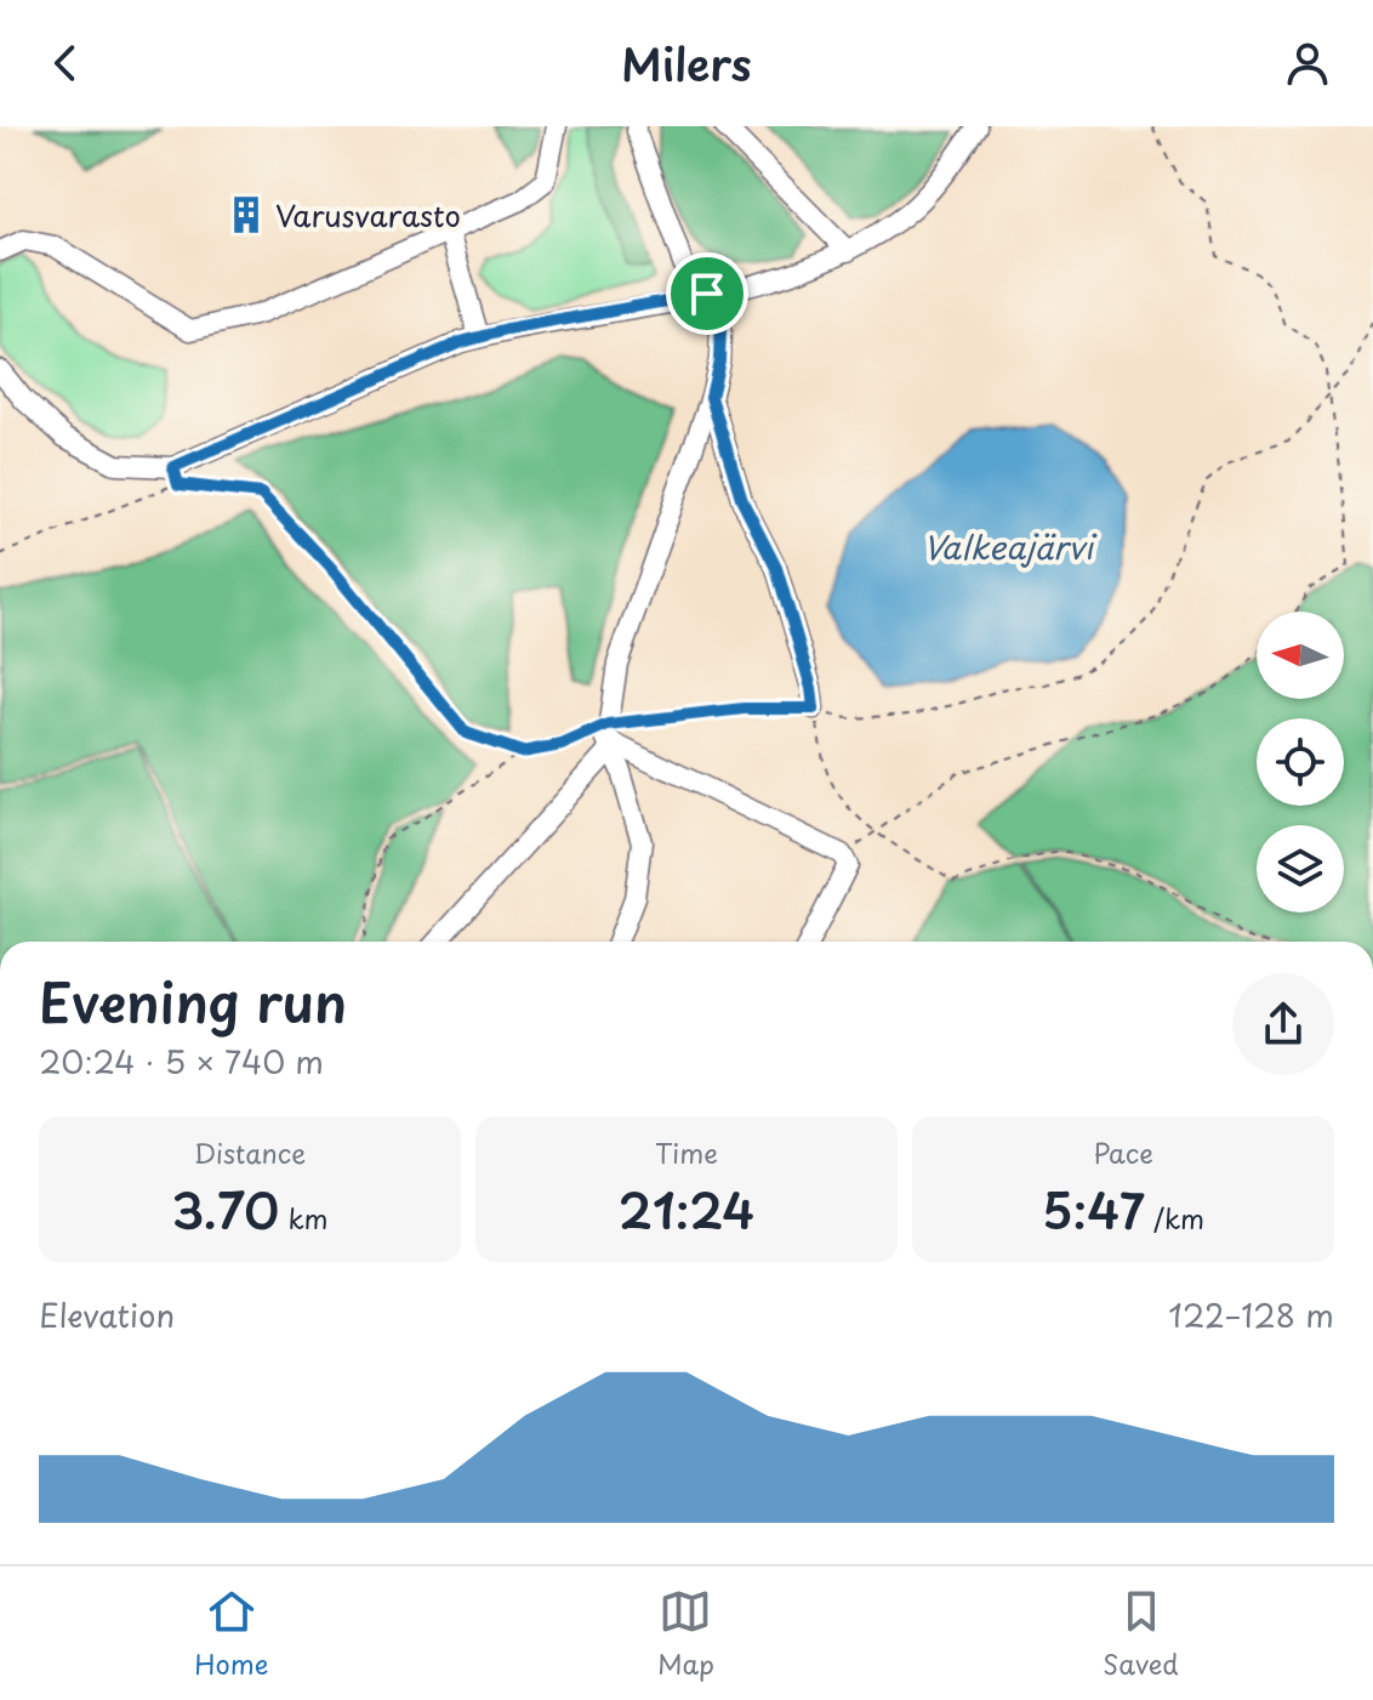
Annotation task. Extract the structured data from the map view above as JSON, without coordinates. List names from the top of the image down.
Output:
{
  "water": ["Valkeajärvi"],
  "places": {
    "building": ["Varusvarasto"]
  },
  "north": "left",
  "page": {
    "header": "Milers",
    "heading": ["Evening run", "20:24 · 5 × 740 m"],
    "stats": [
      ["Distance", "3.70 km"],
      ["Time", "21:24"],
      ["Pace", "5:47 /km"]
    ],
    "chart": ["Elevation", "122–128 m"],
    "tabs": ["Home", "Map", "Saved"]
  }
}
